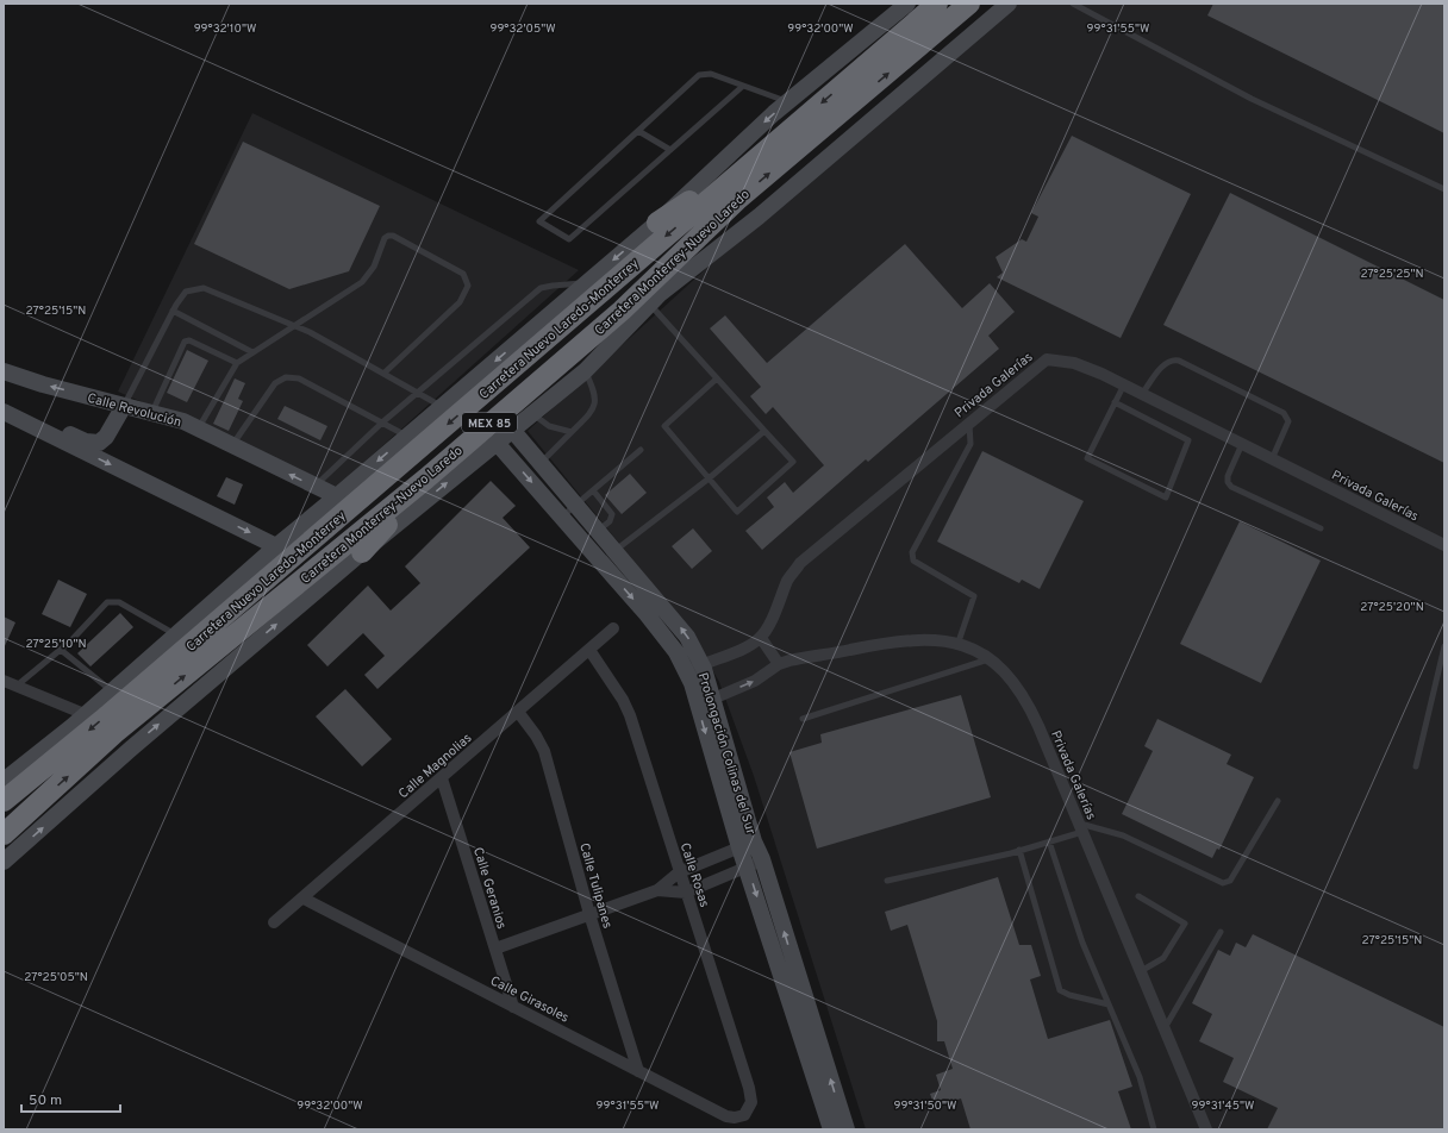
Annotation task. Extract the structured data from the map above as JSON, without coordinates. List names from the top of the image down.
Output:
{
  "streets": {
    "highway": ["Carretera Monterrey-Nuevo Laredo", "Carretera Nuevo Laredo-Monterrey", "MEX 85"],
    "street": [
      "Privada Galerías",
      "Calle Revolución",
      "Prolongación Colinas del Sur",
      "Calle Magnolias",
      "Calle Rosas",
      "Calle Tulipanes",
      "Calle Geranios",
      "Calle Girasoles"
    ]
  },
  "crossings": [
    ["Privada Galerías", "Prolongación Colinas del Sur"],
    ["Calle Magnolias", "Calle Rosas"],
    ["Calle Magnolias", "Calle Tulipanes"],
    ["Calle Magnolias", "Calle Geranios"],
    ["Calle Magnolias", "Calle Girasoles"],
    ["Calle Rosas", "Calle Girasoles"],
    ["Calle Tulipanes", "Calle Girasoles"],
    ["Calle Geranios", "Calle Girasoles"]
  ],
  "scale_bar": "50 m",
  "coordinates": [
    "99°32'10\"W",
    "99°32'05\"W",
    "99°32'00\"W",
    "99°31'55\"W",
    "27°25'25\"N",
    "27°25'15\"N",
    "27°25'20\"N",
    "27°25'10\"N",
    "27°25'05\"N",
    "99°31'50\"W",
    "99°31'45\"W"
  ]
}
